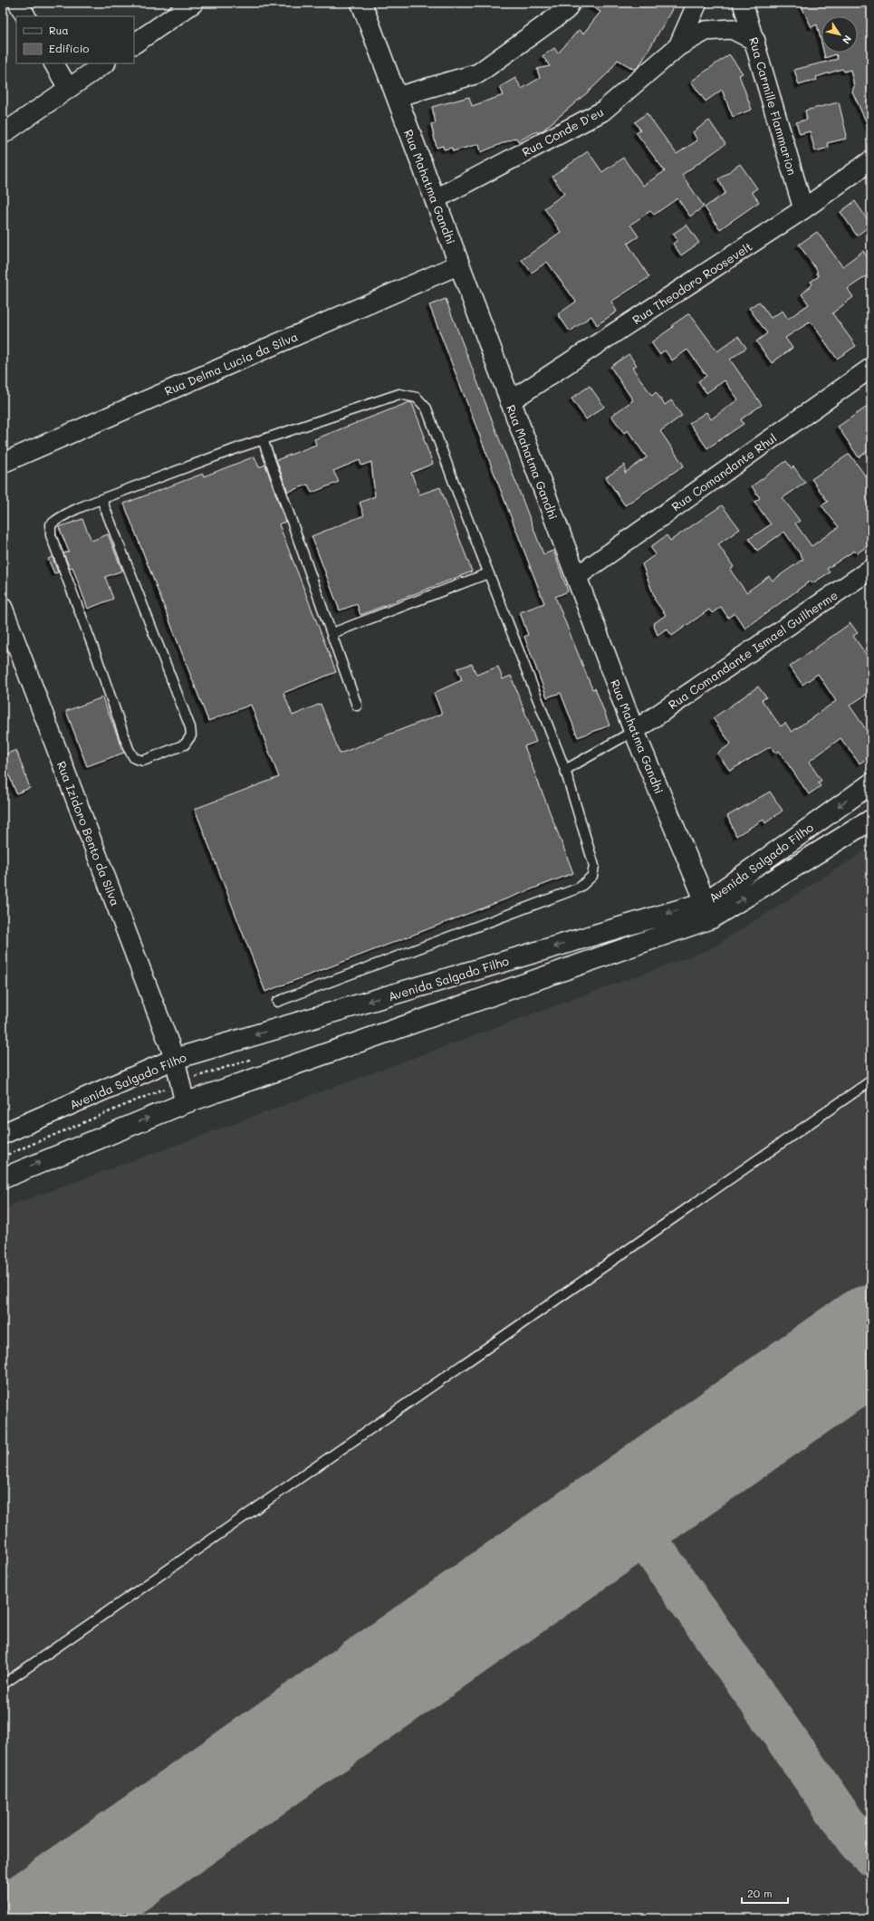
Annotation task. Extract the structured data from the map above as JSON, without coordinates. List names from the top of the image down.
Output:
{
  "streets": {
    "street": [
      "Rua Carmille Flammarion",
      "Rua Conde D'eu",
      "Rua Mahatma Gandhi",
      "Rua Theodoro Roosevelt",
      "Rua Delma Lucia da Silva",
      "Rua Comandante Rhul",
      "Rua Comandante Ismael Guilherme",
      "Rua Izidoro Bento da Silva",
      "Avenida Salgado Filho"
    ]
  },
  "crossings": [
    ["Rua Carmille Flammarion", "Rua Conde D'eu"],
    ["Rua Carmille Flammarion", "Rua Theodoro Roosevelt"],
    ["Rua Conde D'eu", "Rua Mahatma Gandhi"],
    ["Rua Mahatma Gandhi", "Rua Theodoro Roosevelt"],
    ["Rua Mahatma Gandhi", "Rua Delma Lucia da Silva"],
    ["Rua Mahatma Gandhi", "Rua Comandante Rhul"],
    ["Rua Mahatma Gandhi", "Rua Comandante Ismael Guilherme"],
    ["Rua Mahatma Gandhi", "Avenida Salgado Filho"],
    ["Rua Izidoro Bento da Silva", "Avenida Salgado Filho"]
  ],
  "legend": ["Rua", "Edifício"],
  "scale_bar": "20 m",
  "north": "bottom right"
}
